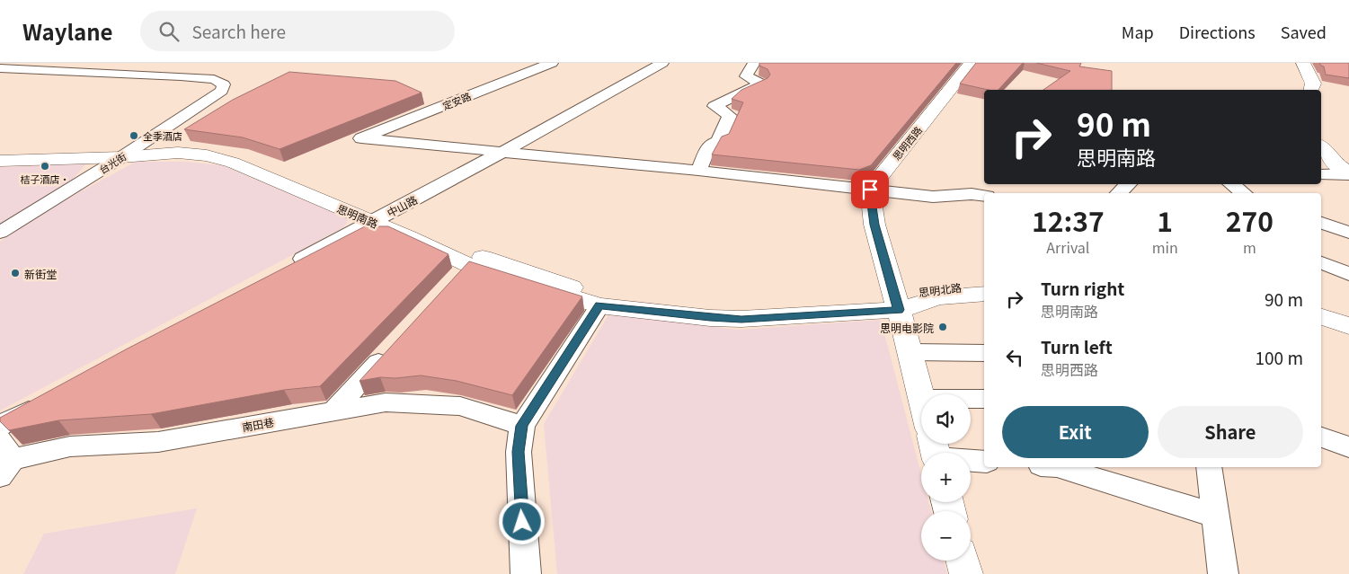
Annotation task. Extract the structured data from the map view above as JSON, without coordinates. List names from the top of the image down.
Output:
{
  "streets": {
    "main road": ["思明西路", "思明南路", "思明北路"],
    "street": [
      "定安路",
      "台光街",
      "中山路",
      "南田巷"
    ]
  },
  "crossings": [
    ["定安路", "中山路"],
    ["台光街", "思明南路"],
    ["中山路", "思明南路"],
    ["思明南路", "思明北路"]
  ],
  "places": [
    "全季酒店",
    "桔子酒店·",
    "新街堂",
    "思明电影院"
  ],
  "page": {
    "header": "Waylane",
    "search": "Search here",
    "nav": ["Map", "Directions", "Saved"],
    "turn": ["90 m", "思明南路"],
    "eta": [
      "12:37",
      "Arrival",
      "1",
      "min",
      "270",
      "m"
    ],
    "list": [
      {
        "name": "Turn right",
        "note": "思明南路",
        "value": "90 m"
      },
      {
        "name": "Turn left",
        "note": "思明西路",
        "value": "100 m"
      }
    ],
    "map_buttons": ["+", "−"],
    "buttons": ["Exit", "Share"]
  }
}
